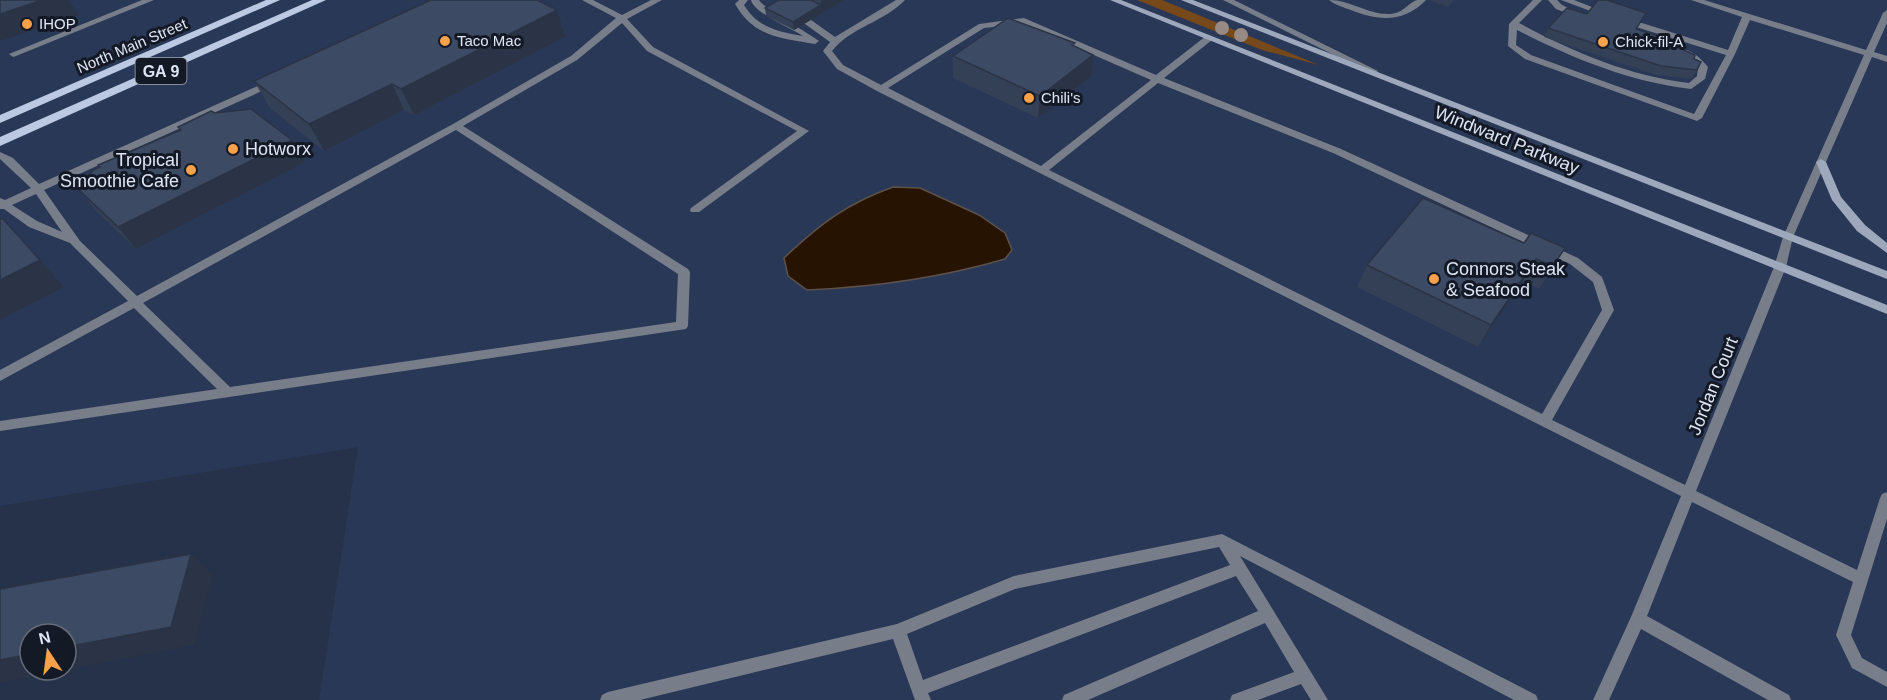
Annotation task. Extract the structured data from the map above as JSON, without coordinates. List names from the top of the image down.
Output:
{
  "streets": {
    "main road": ["North Main Street", "GA 9", "Windward Parkway"],
    "lane": ["Jordan Court"]
  },
  "crossings": [
    ["Windward Parkway", "Jordan Court"]
  ],
  "places": [
    "IHOP",
    "Taco Mac",
    "Chick-fil-A",
    "Chili's",
    "Hotworx",
    "Tropical Smoothie Cafe",
    "Connors Steak & Seafood"
  ],
  "north": "top"
}
